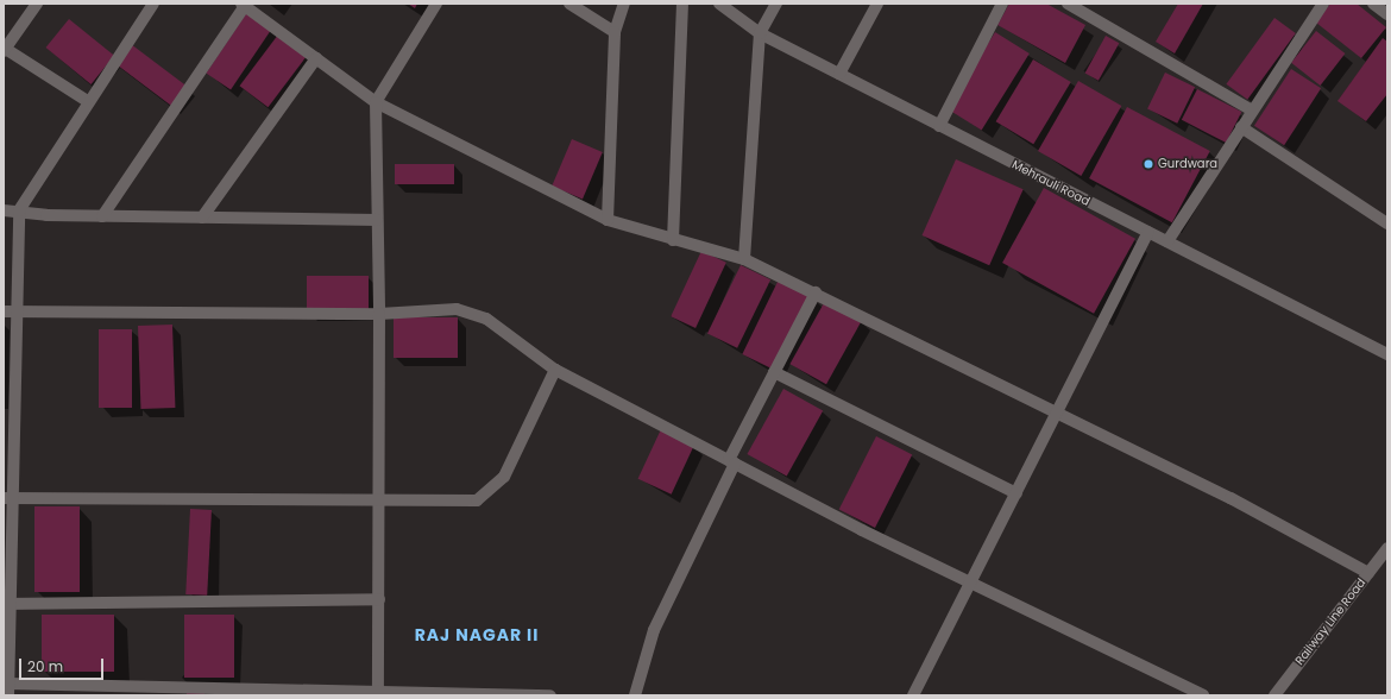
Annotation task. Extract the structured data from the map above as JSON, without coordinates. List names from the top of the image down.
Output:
{
  "streets": {
    "street": ["Mehrauli Road", "Railway Line Road"]
  },
  "districts": ["RAJ NAGAR II"],
  "places": ["Gurdwara"],
  "scale_bar": "20 m"
}
